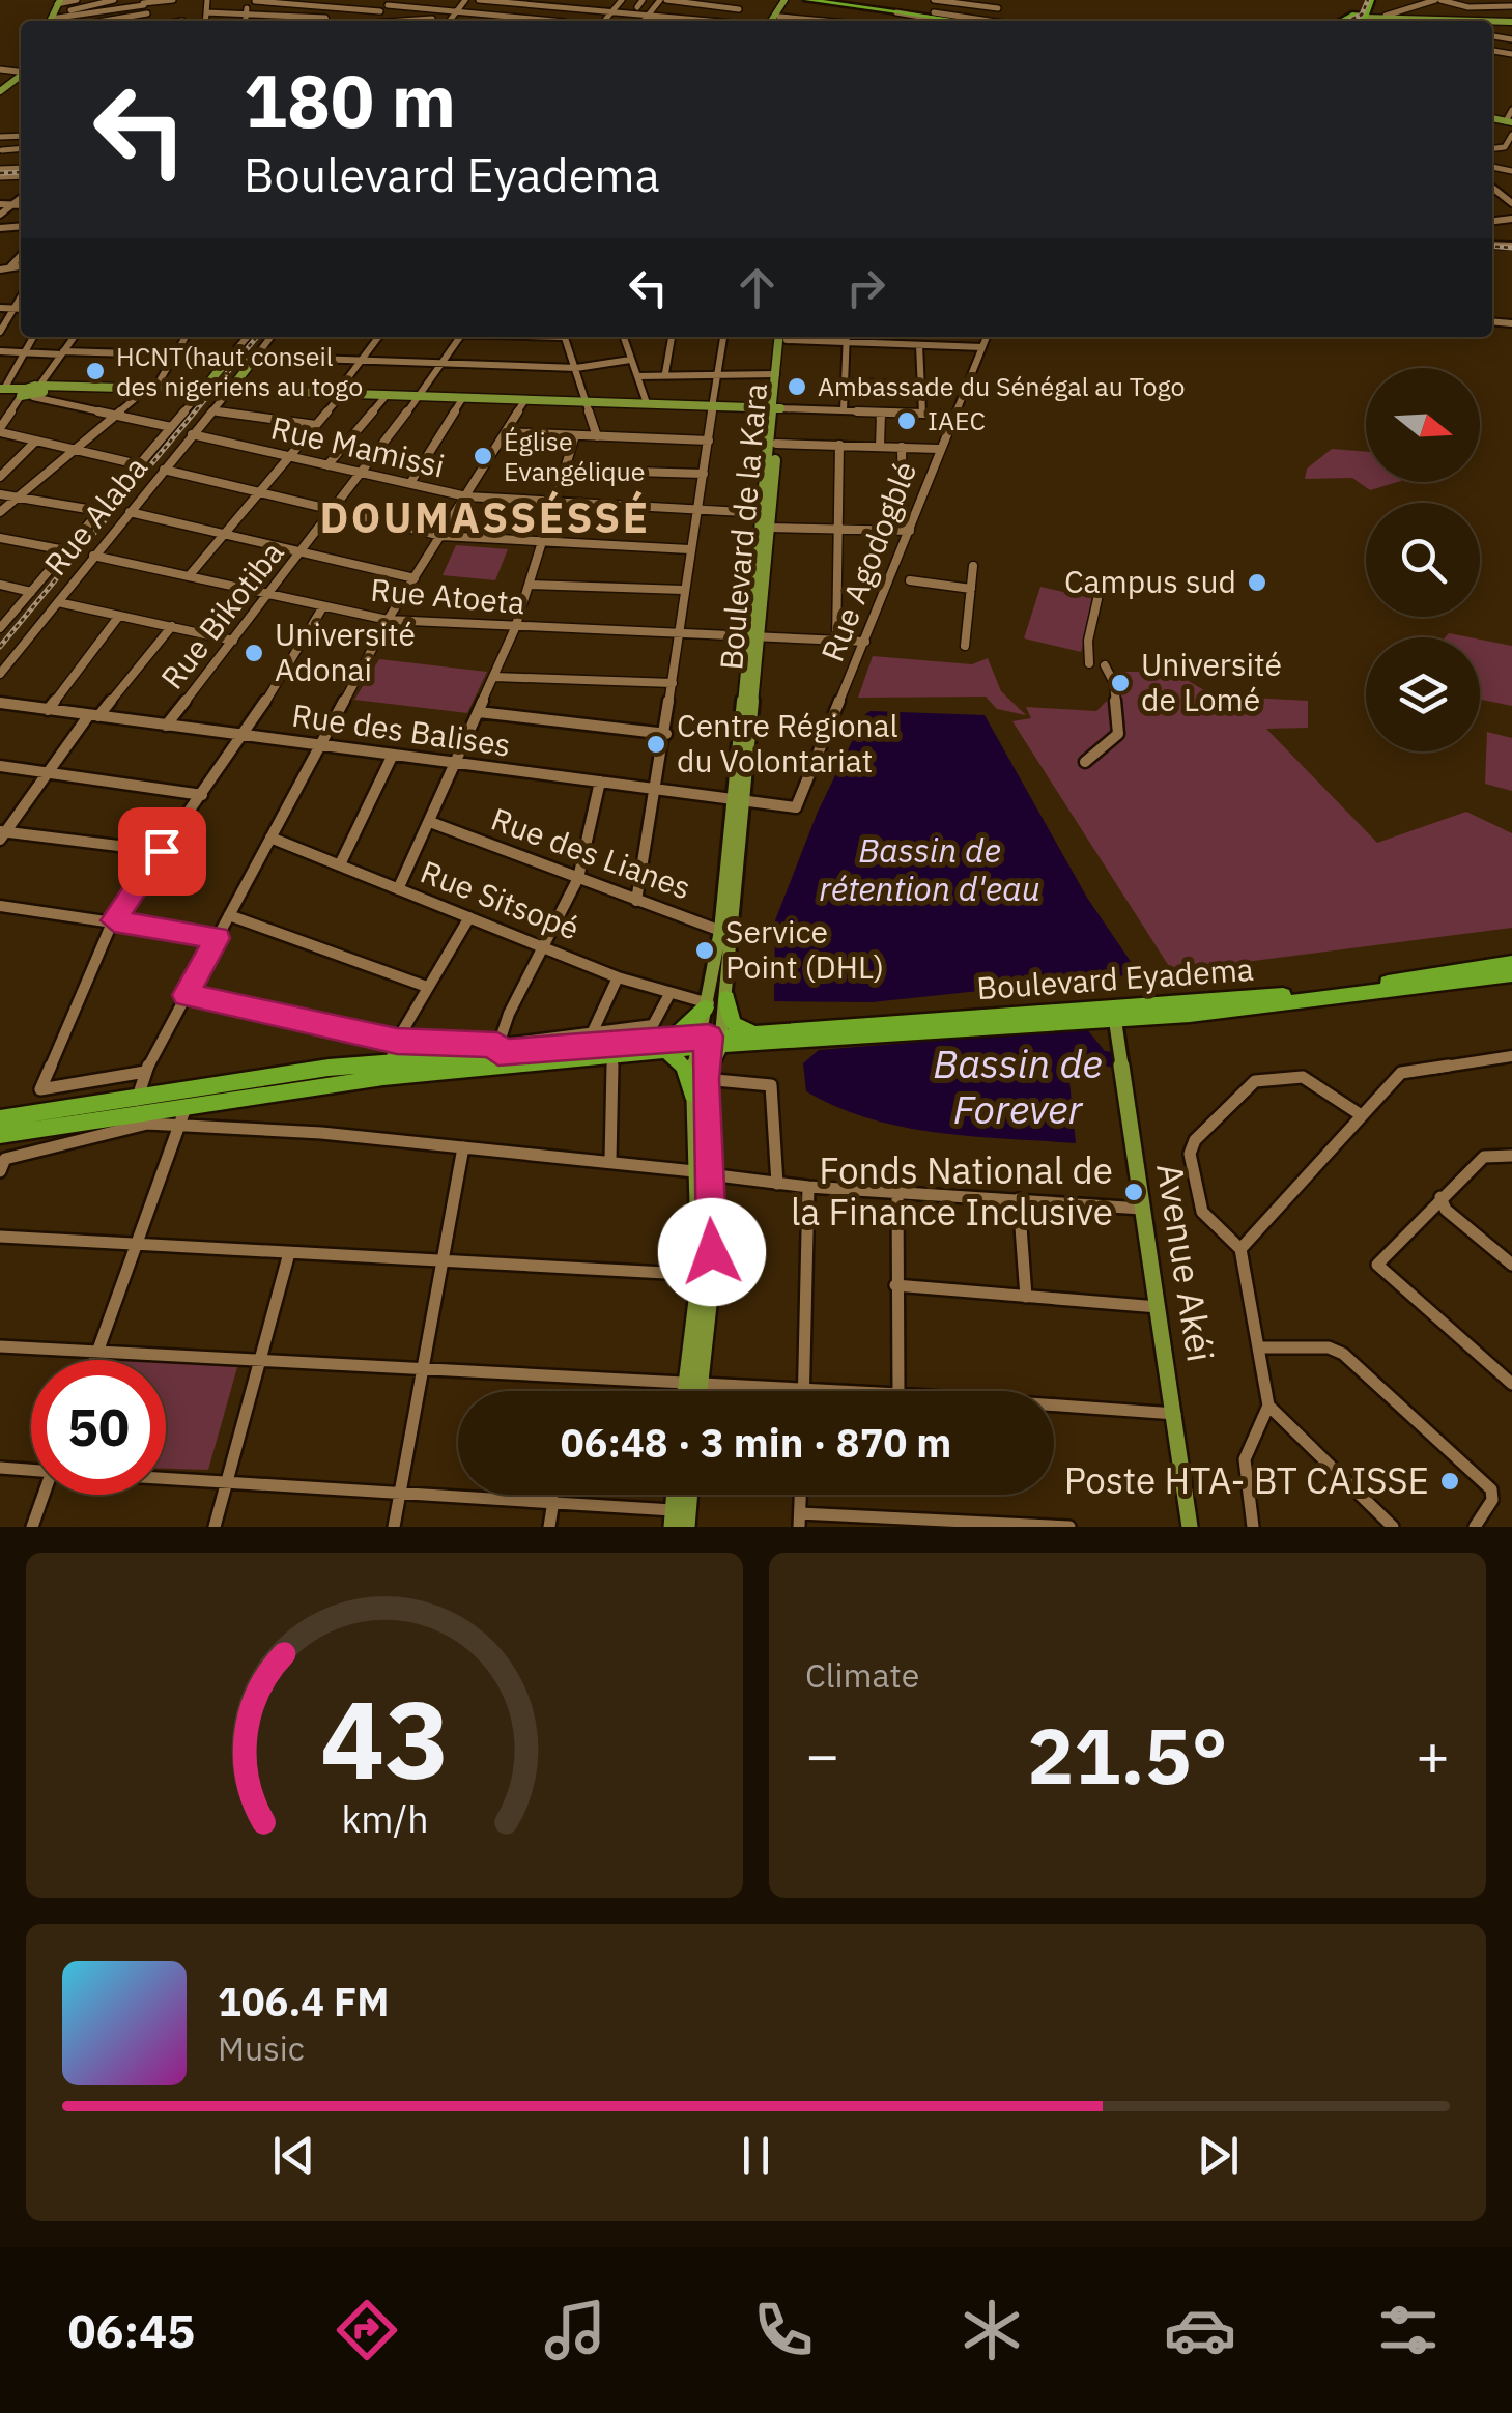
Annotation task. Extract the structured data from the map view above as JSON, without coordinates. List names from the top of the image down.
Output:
{
  "streets": {
    "highway": ["Boulevard Eyadema"],
    "main road": ["Boulevard de la Kara", "Avenue Akéi"],
    "street": [
      "Rue Mamissi",
      "Rue Alaba",
      "Rue Agodogblé",
      "Rue Atoeta",
      "Rue Bikotiba",
      "Rue des Balises",
      "Rue des Lianes",
      "Rue Sitsopé"
    ]
  },
  "crossings": [
    ["Rue Mamissi", "Rue Alaba"],
    ["Rue Mamissi", "Boulevard de la Kara"],
    ["Rue Mamissi", "Rue Bikotiba"],
    ["Rue Alaba", "Rue Atoeta"],
    ["Boulevard de la Kara", "Rue Atoeta"],
    ["Boulevard de la Kara", "Rue des Balises"],
    ["Boulevard de la Kara", "Rue des Lianes"],
    ["Boulevard de la Kara", "Rue Sitsopé"],
    ["Boulevard de la Kara", "Boulevard Eyadema"],
    ["Rue Agodogblé", "Rue Atoeta"],
    ["Rue Agodogblé", "Rue des Balises"],
    ["Rue Atoeta", "Rue Bikotiba"],
    ["Rue Bikotiba", "Rue des Balises"],
    ["Boulevard Eyadema", "Avenue Akéi"]
  ],
  "districts": ["DOUMASSÉSSÉ"],
  "water": ["Bassin de rétention d'eau", "Bassin de Forever"],
  "places": [
    "HCNT(haut conseil des nigeriens au togo",
    "Ambassade du Sénégal au Togo",
    "IAEC",
    "Église Evangélique",
    "Campus sud",
    "Université Adonai",
    "Université de Lomé",
    "Centre Régional du Volontariat",
    "Service Point (DHL)",
    "Fonds National de la Finance Inclusive",
    "Poste HTA- BT CAISSE"
  ],
  "north": "right",
  "page": {
    "turn": ["180 m", "Boulevard Eyadema"],
    "limit": "50",
    "trip": "06:48 · 3 min · 870 m",
    "tile": "Climate",
    "heat": ["−", "21.5°", "+"],
    "song": ["106.4 FM", "Music"],
    "tabs": "06:45",
    "gauge": ["43", "km/h"]
  }
}
